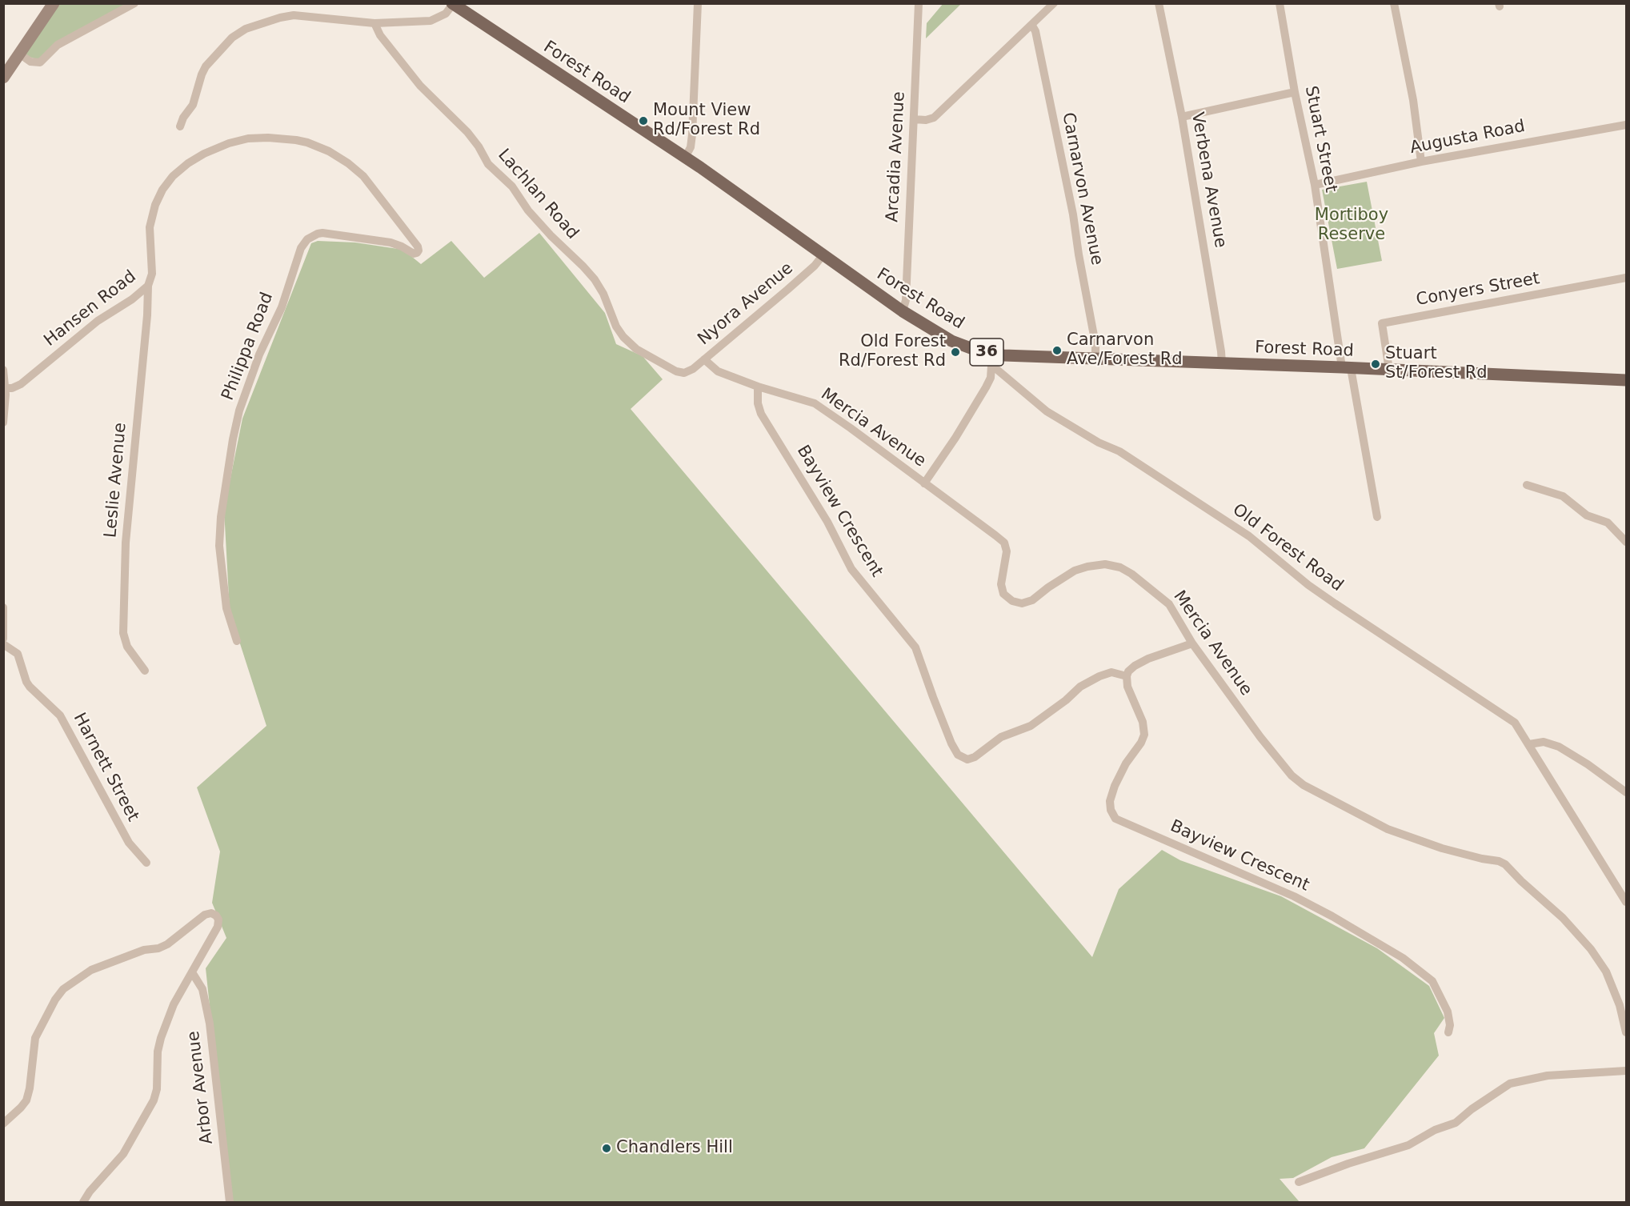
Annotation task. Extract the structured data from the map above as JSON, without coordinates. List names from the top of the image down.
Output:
{
  "streets": {
    "main road": ["Forest Road", "36"],
    "street": [
      "Augusta Road",
      "Stuart Street",
      "Arcadia Avenue",
      "Verbena Avenue",
      "Carnarvon Avenue",
      "Lachlan Road",
      "Conyers Street",
      "Nyora Avenue",
      "Hansen Road",
      "Philippa Road",
      "Mercia Avenue",
      "Leslie Avenue",
      "Bayview Crescent",
      "Old Forest Road",
      "Harnett Street",
      "Arbor Avenue"
    ]
  },
  "crossings": [
    ["Forest Road", "Stuart Street"],
    ["Forest Road", "Arcadia Avenue"],
    ["Forest Road", "Verbena Avenue"],
    ["Forest Road", "Carnarvon Avenue"],
    ["Forest Road", "Conyers Street"],
    ["Forest Road", "Nyora Avenue"],
    ["Augusta Road", "Stuart Street"],
    ["Lachlan Road", "Nyora Avenue"],
    ["Nyora Avenue", "Mercia Avenue"],
    ["Hansen Road", "Philippa Road"],
    ["Hansen Road", "Leslie Avenue"],
    ["Mercia Avenue", "Bayview Crescent"]
  ],
  "parks": ["Mortiboy Reserve"],
  "places": [
    "Mount View Rd/Forest Rd",
    "Carnarvon Ave/Forest Rd",
    "Old Forest Rd/Forest Rd",
    "Stuart St/Forest Rd",
    "Chandlers Hill"
  ]
}
